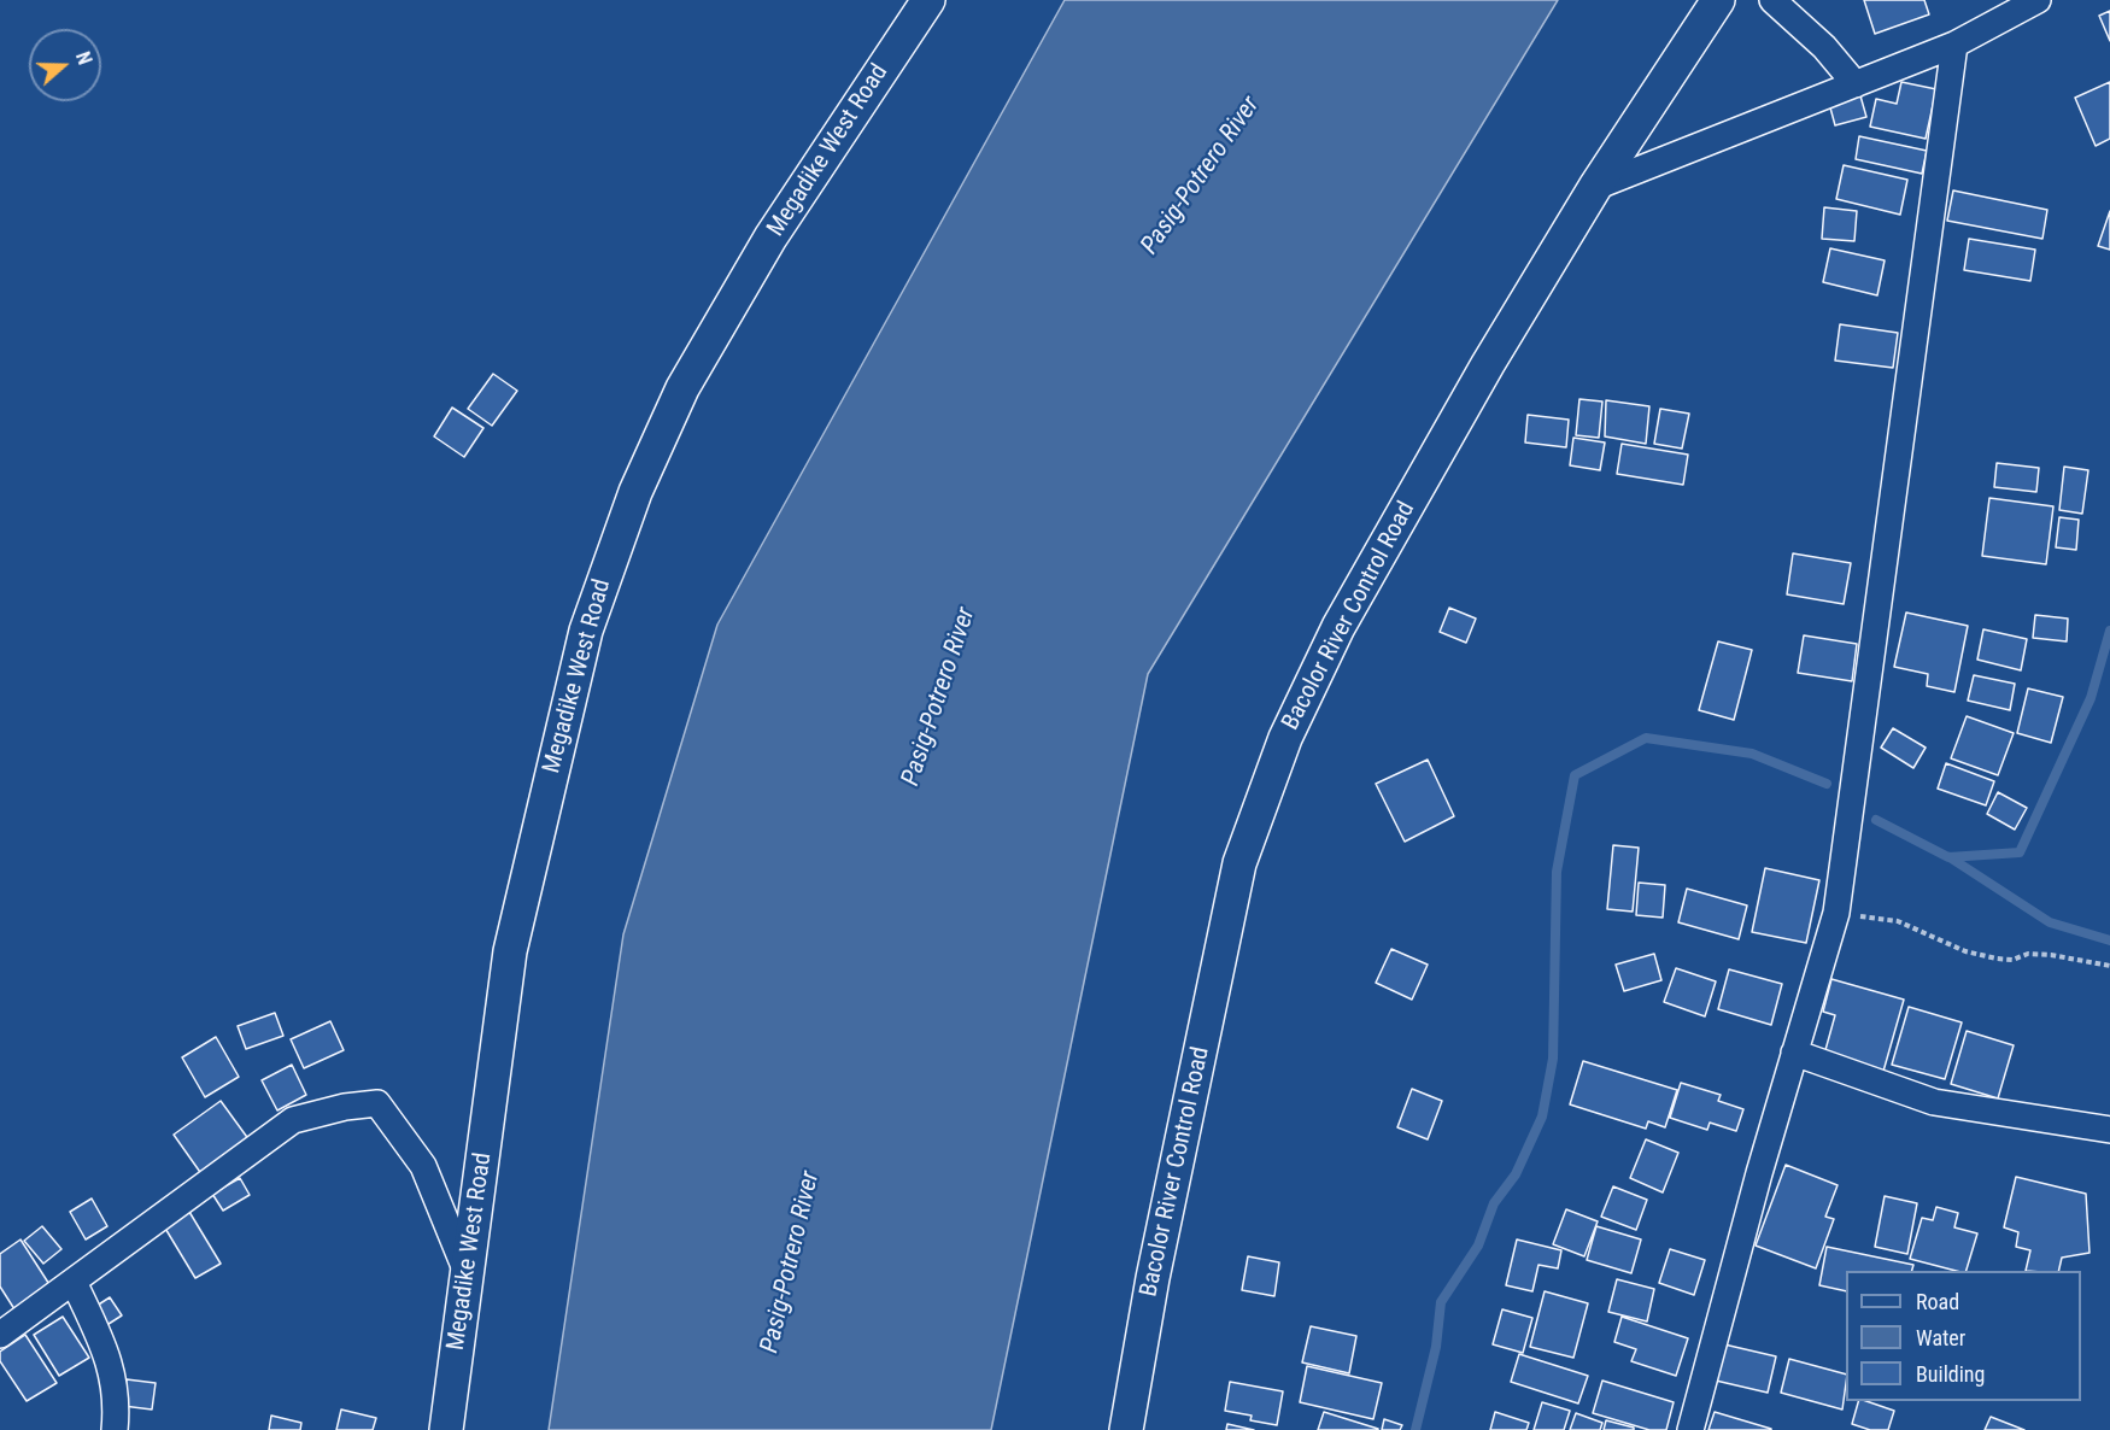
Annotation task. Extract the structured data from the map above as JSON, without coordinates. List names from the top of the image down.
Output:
{
  "streets": {
    "street": ["Megadike West Road", "Bacolor River Control Road"]
  },
  "water": ["Pasig-Potrero River"],
  "legend": ["Road", "Water", "Building"],
  "north": "right"
}
